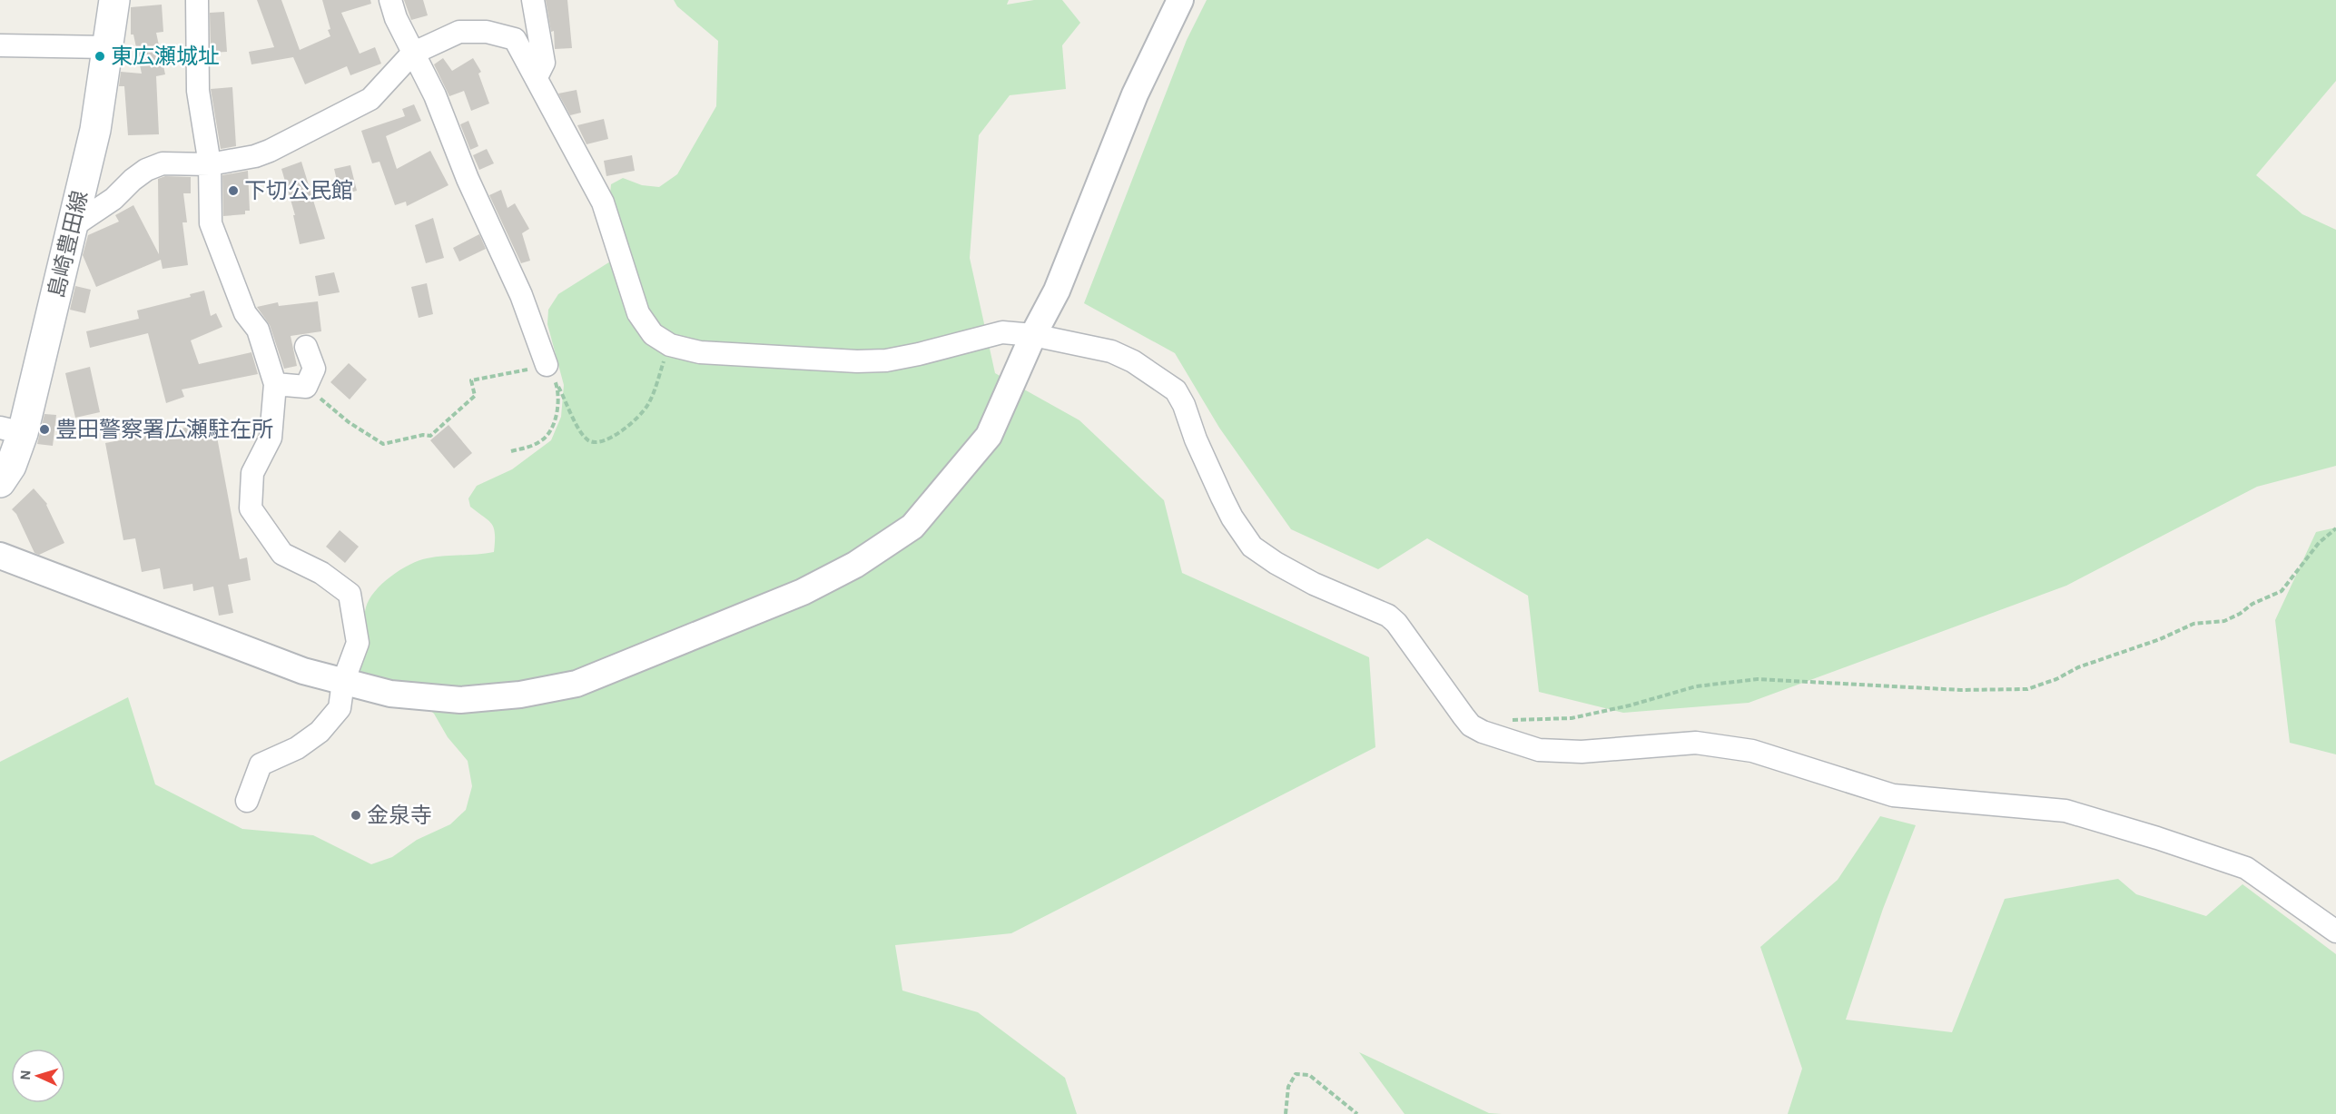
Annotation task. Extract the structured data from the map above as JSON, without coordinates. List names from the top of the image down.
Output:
{
  "streets": {
    "main road": ["島崎豊田線"]
  },
  "places": [
    "東広瀬城址",
    "下切公民館",
    "豊田警察署広瀬駐在所",
    "金泉寺"
  ],
  "north": "left"
}
